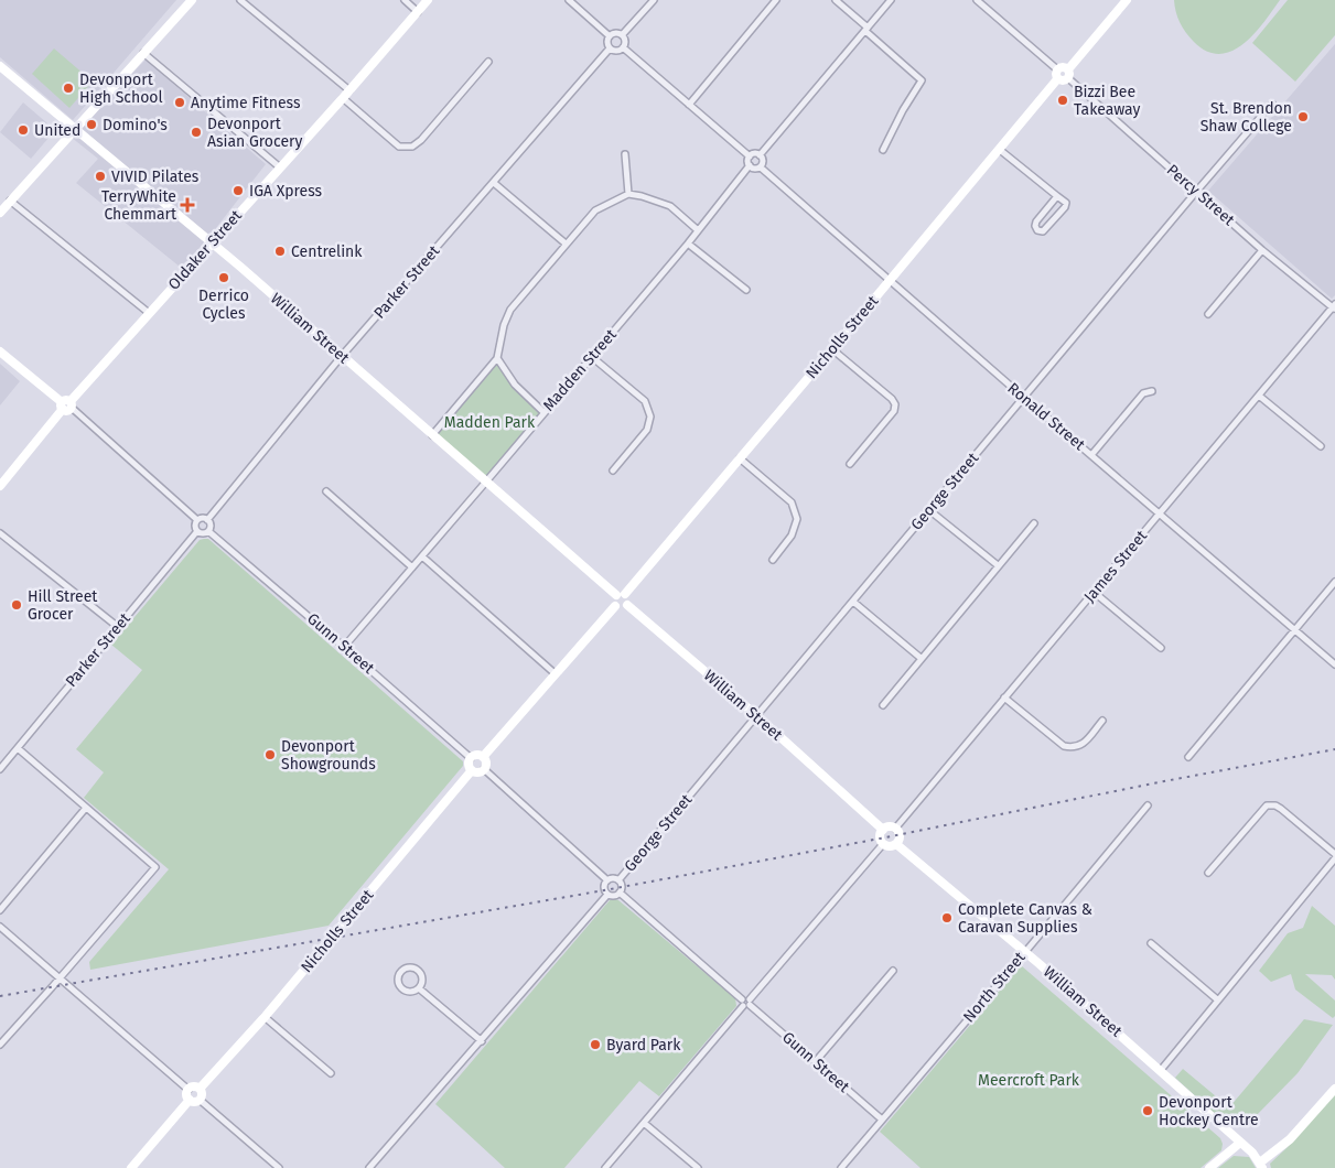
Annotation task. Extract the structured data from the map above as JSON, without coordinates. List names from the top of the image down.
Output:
{
  "streets": {
    "street": [
      "Percy Street",
      "Oldaker Street",
      "Parker Street",
      "William Street",
      "Nicholls Street",
      "Madden Street",
      "Ronald Street",
      "George Street",
      "James Street",
      "Gunn Street",
      "North Street"
    ]
  },
  "crossings": [
    ["Percy Street", "Nicholls Street"],
    ["Percy Street", "George Street"],
    ["Percy Street", "James Street"],
    ["Oldaker Street", "William Street"],
    ["Parker Street", "William Street"],
    ["Parker Street", "Gunn Street"],
    ["William Street", "Nicholls Street"],
    ["William Street", "Madden Street"],
    ["William Street", "George Street"],
    ["William Street", "James Street"],
    ["William Street", "North Street"],
    ["Nicholls Street", "Ronald Street"],
    ["Nicholls Street", "Gunn Street"],
    ["Madden Street", "Ronald Street"],
    ["Madden Street", "Gunn Street"],
    ["Ronald Street", "George Street"],
    ["Ronald Street", "James Street"],
    ["Gunn Street", "North Street"]
  ],
  "parks": ["Madden Park", "Meercroft Park"],
  "places": {
    "other": [
      "Devonport High School",
      "Bizzi Bee Takeaway",
      "Anytime Fitness",
      "St. Brendon Shaw College",
      "Domino's",
      "United",
      "Devonport Asian Grocery",
      "VIVID Pilates",
      "IGA Xpress",
      "Centrelink",
      "Derrico Cycles",
      "Hill Street Grocer",
      "Devonport Showgrounds",
      "Complete Canvas & Caravan Supplies",
      "Byard Park",
      "Devonport Hockey Centre"
    ],
    "health": ["TerryWhite Chemmart"]
  }
}
